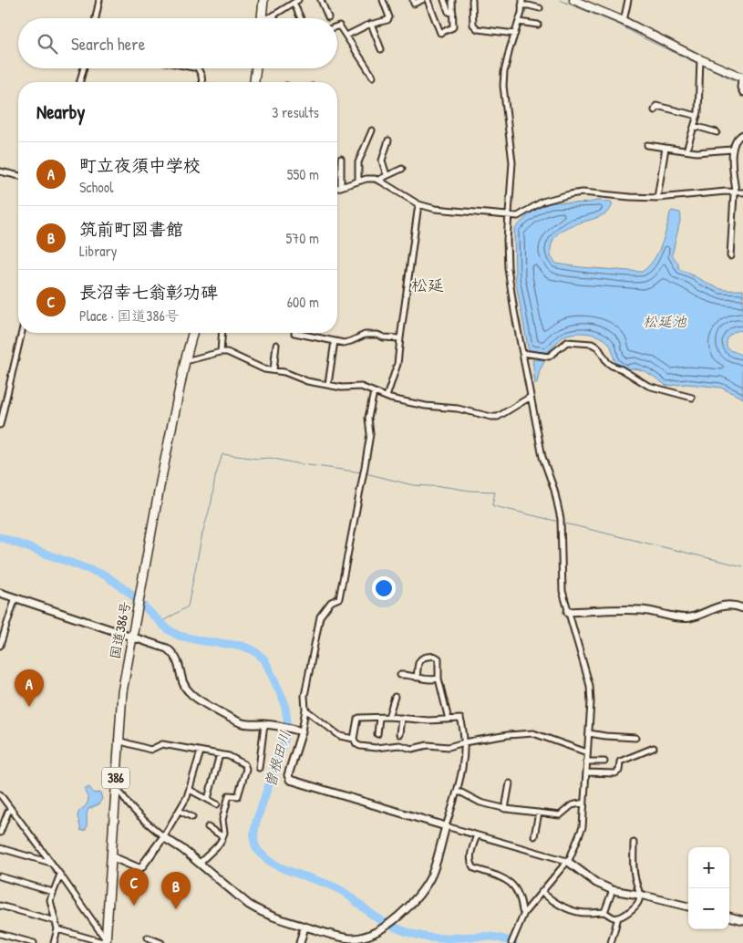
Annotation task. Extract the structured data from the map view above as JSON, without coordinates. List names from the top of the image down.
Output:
{
  "streets": {
    "highway": ["国道386号", "386"]
  },
  "districts": ["松延"],
  "water": ["松延池", "曽根田川"],
  "page": {
    "search": "Search here",
    "heading": ["Nearby", "3 results"],
    "list": [
      {
        "mark": "A",
        "name": "町立夜須中学校",
        "note": "School",
        "value": "550 m"
      },
      {
        "mark": "B",
        "name": "筑前町図書館",
        "note": "Library",
        "value": "570 m"
      },
      {
        "mark": "C",
        "name": "長沼幸七翁彰功碑",
        "note": "Place · 国道386号",
        "value": "600 m"
      }
    ],
    "pins": ["A", "C", "B"],
    "map_buttons": ["+", "−"]
  }
}
